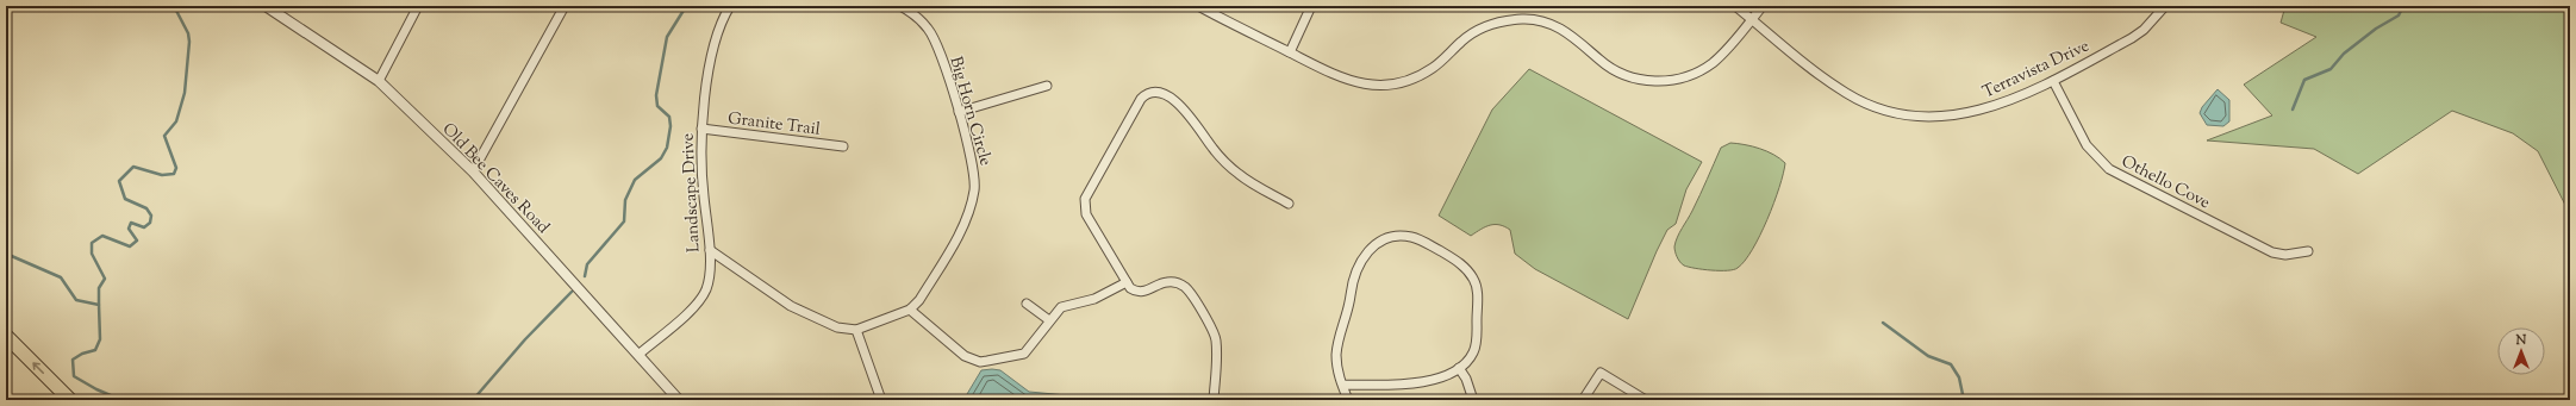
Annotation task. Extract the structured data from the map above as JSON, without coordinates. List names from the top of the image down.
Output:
{
  "streets": {
    "street": [
      "Terravista Drive",
      "Big Horn Circle",
      "Granite Trail",
      "Old Bee Caves Road",
      "Othello Cove",
      "Landscape Drive"
    ]
  },
  "crossings": [
    ["Terravista Drive", "Othello Cove"],
    ["Granite Trail", "Landscape Drive"],
    ["Old Bee Caves Road", "Landscape Drive"]
  ],
  "north": "top"
}
